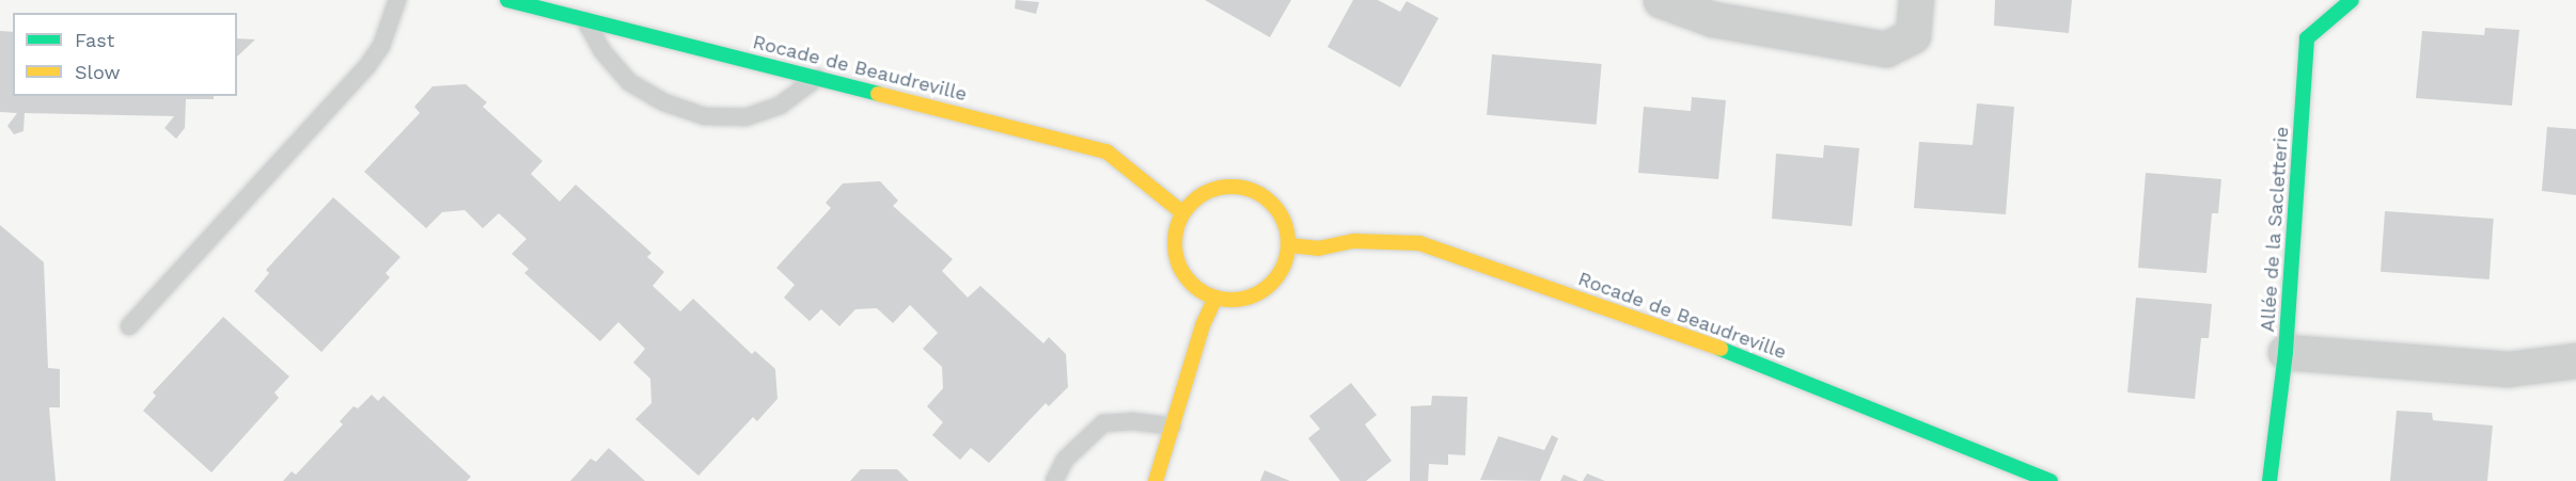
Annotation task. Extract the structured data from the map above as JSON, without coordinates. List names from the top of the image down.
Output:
{
  "streets": {
    "street": ["Rocade de Beaudreville", "Allée de la Sacletterie"]
  },
  "legend": ["Fast", "Slow"]
}
